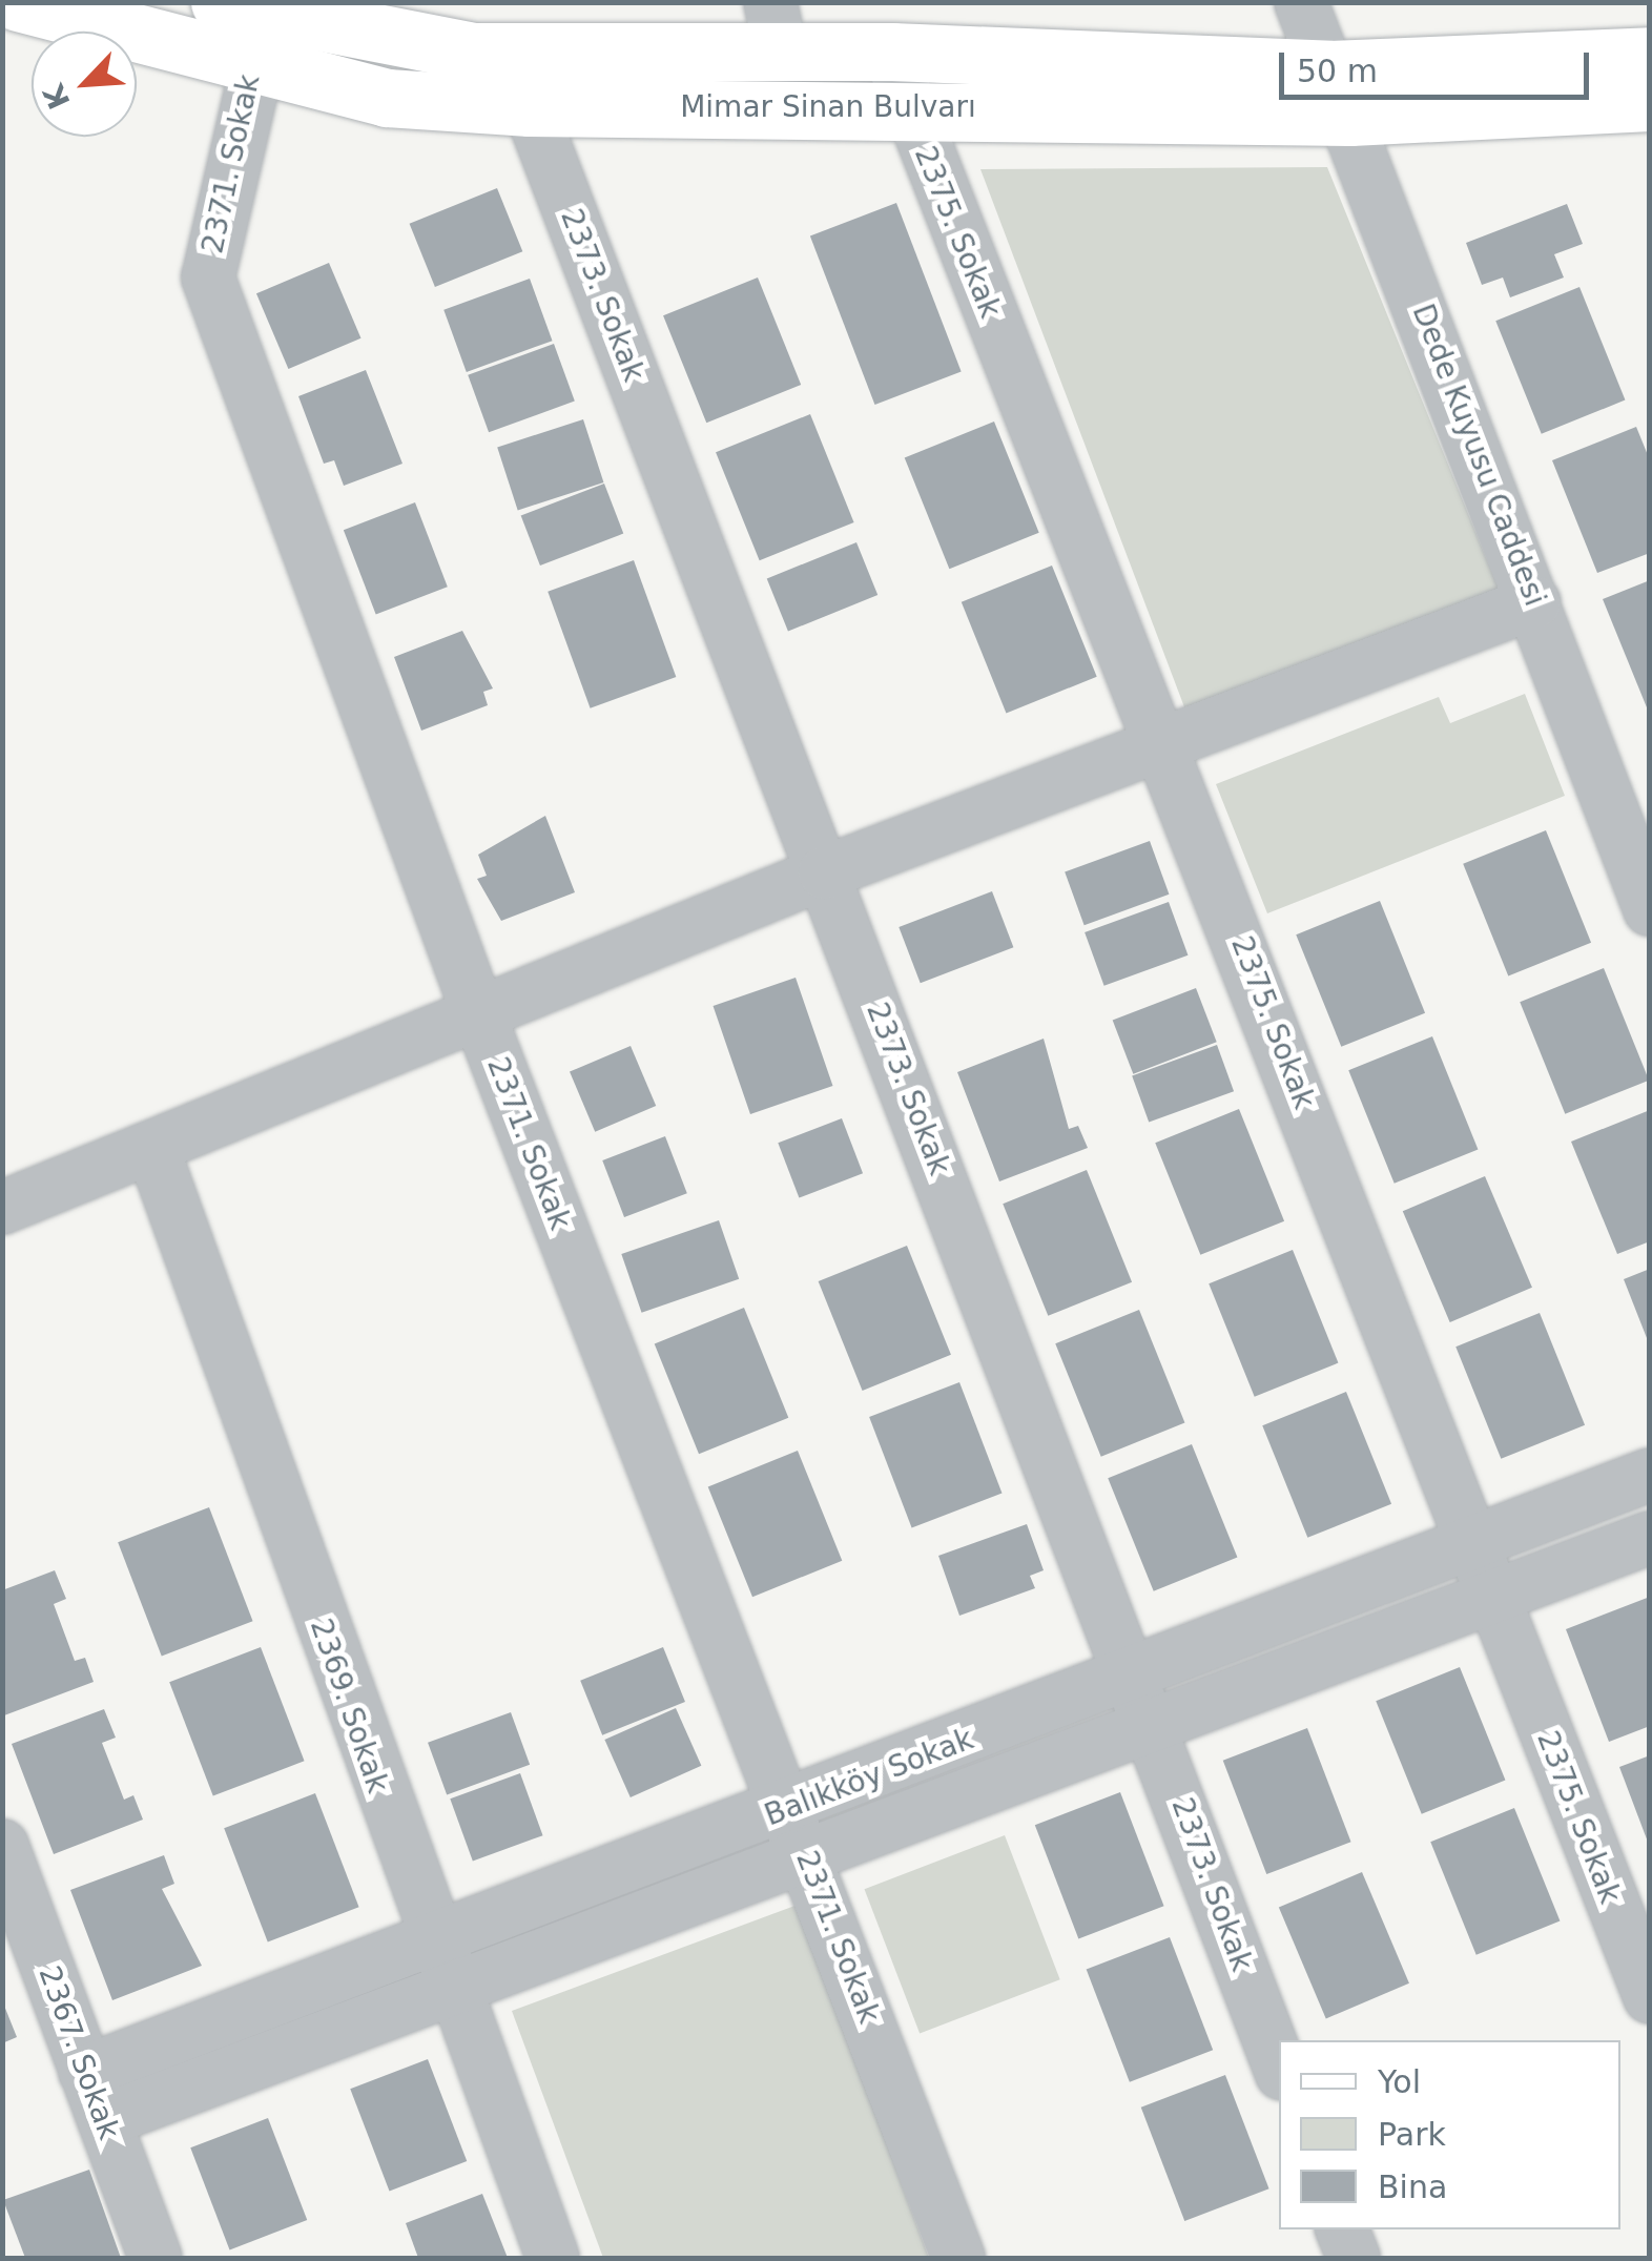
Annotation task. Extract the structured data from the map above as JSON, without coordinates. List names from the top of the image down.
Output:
{
  "streets": {
    "main road": ["Mimar Sinan Bulvarı"],
    "street": [
      "2371. Sokak",
      "2375. Sokak",
      "2373. Sokak",
      "Dede Kuyusu Caddesi",
      "2369. Sokak",
      "Balıkköy Sokak",
      "2367. Sokak"
    ]
  },
  "crossings": [
    ["Mimar Sinan Bulvarı", "2371. Sokak"],
    ["Mimar Sinan Bulvarı", "2375. Sokak"],
    ["Mimar Sinan Bulvarı", "2373. Sokak"],
    ["Mimar Sinan Bulvarı", "Dede Kuyusu Caddesi"],
    ["2371. Sokak", "Balıkköy Sokak"],
    ["2375. Sokak", "Balıkköy Sokak"],
    ["2373. Sokak", "Balıkköy Sokak"],
    ["2369. Sokak", "Balıkköy Sokak"],
    ["Balıkköy Sokak", "2367. Sokak"]
  ],
  "legend": ["Yol", "Park", "Bina"],
  "scale_bar": "50 m",
  "north": "bottom left"
}
